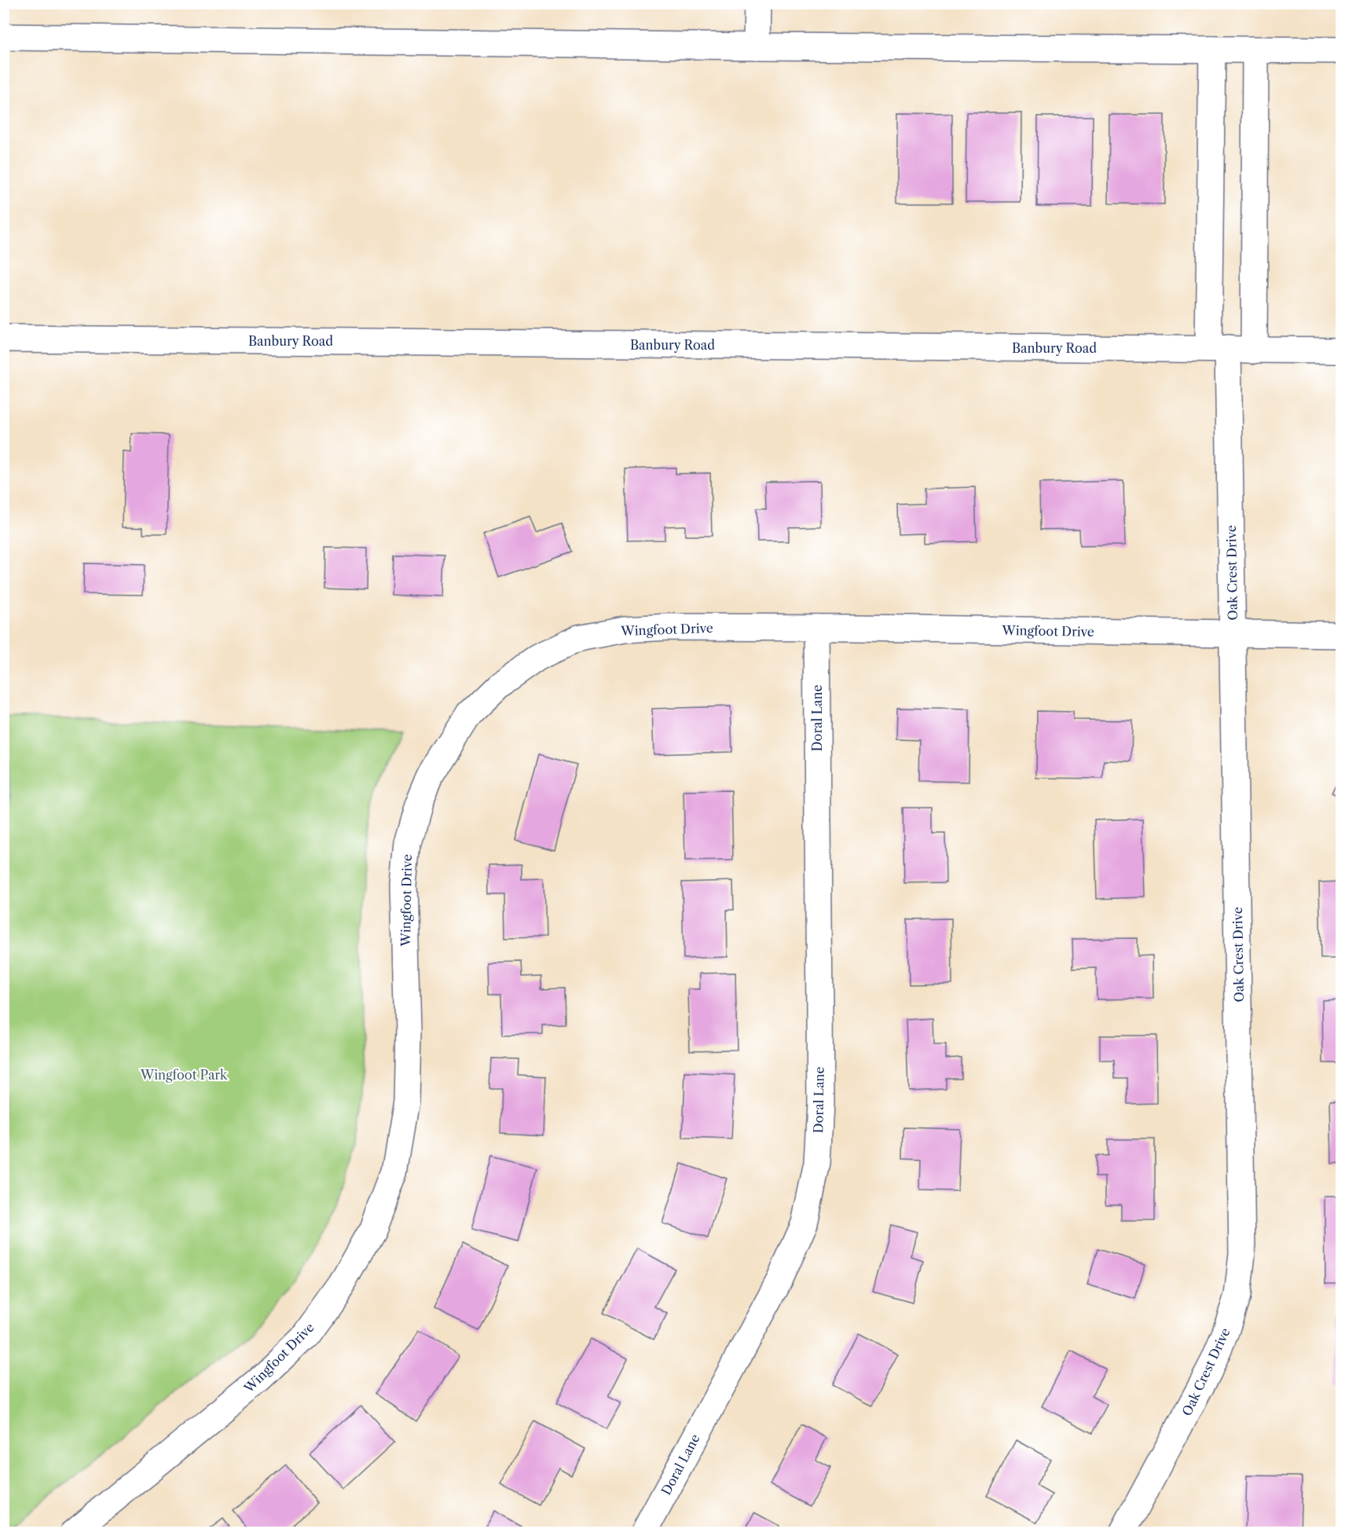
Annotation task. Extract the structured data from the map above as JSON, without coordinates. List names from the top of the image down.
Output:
{
  "streets": {
    "street": [
      "Banbury Road",
      "Oak Crest Drive",
      "Wingfoot Drive",
      "Doral Lane"
    ]
  },
  "crossings": [
    ["Banbury Road", "Oak Crest Drive"],
    ["Oak Crest Drive", "Wingfoot Drive"],
    ["Wingfoot Drive", "Doral Lane"]
  ],
  "parks": ["Wingfoot Park"]
}
